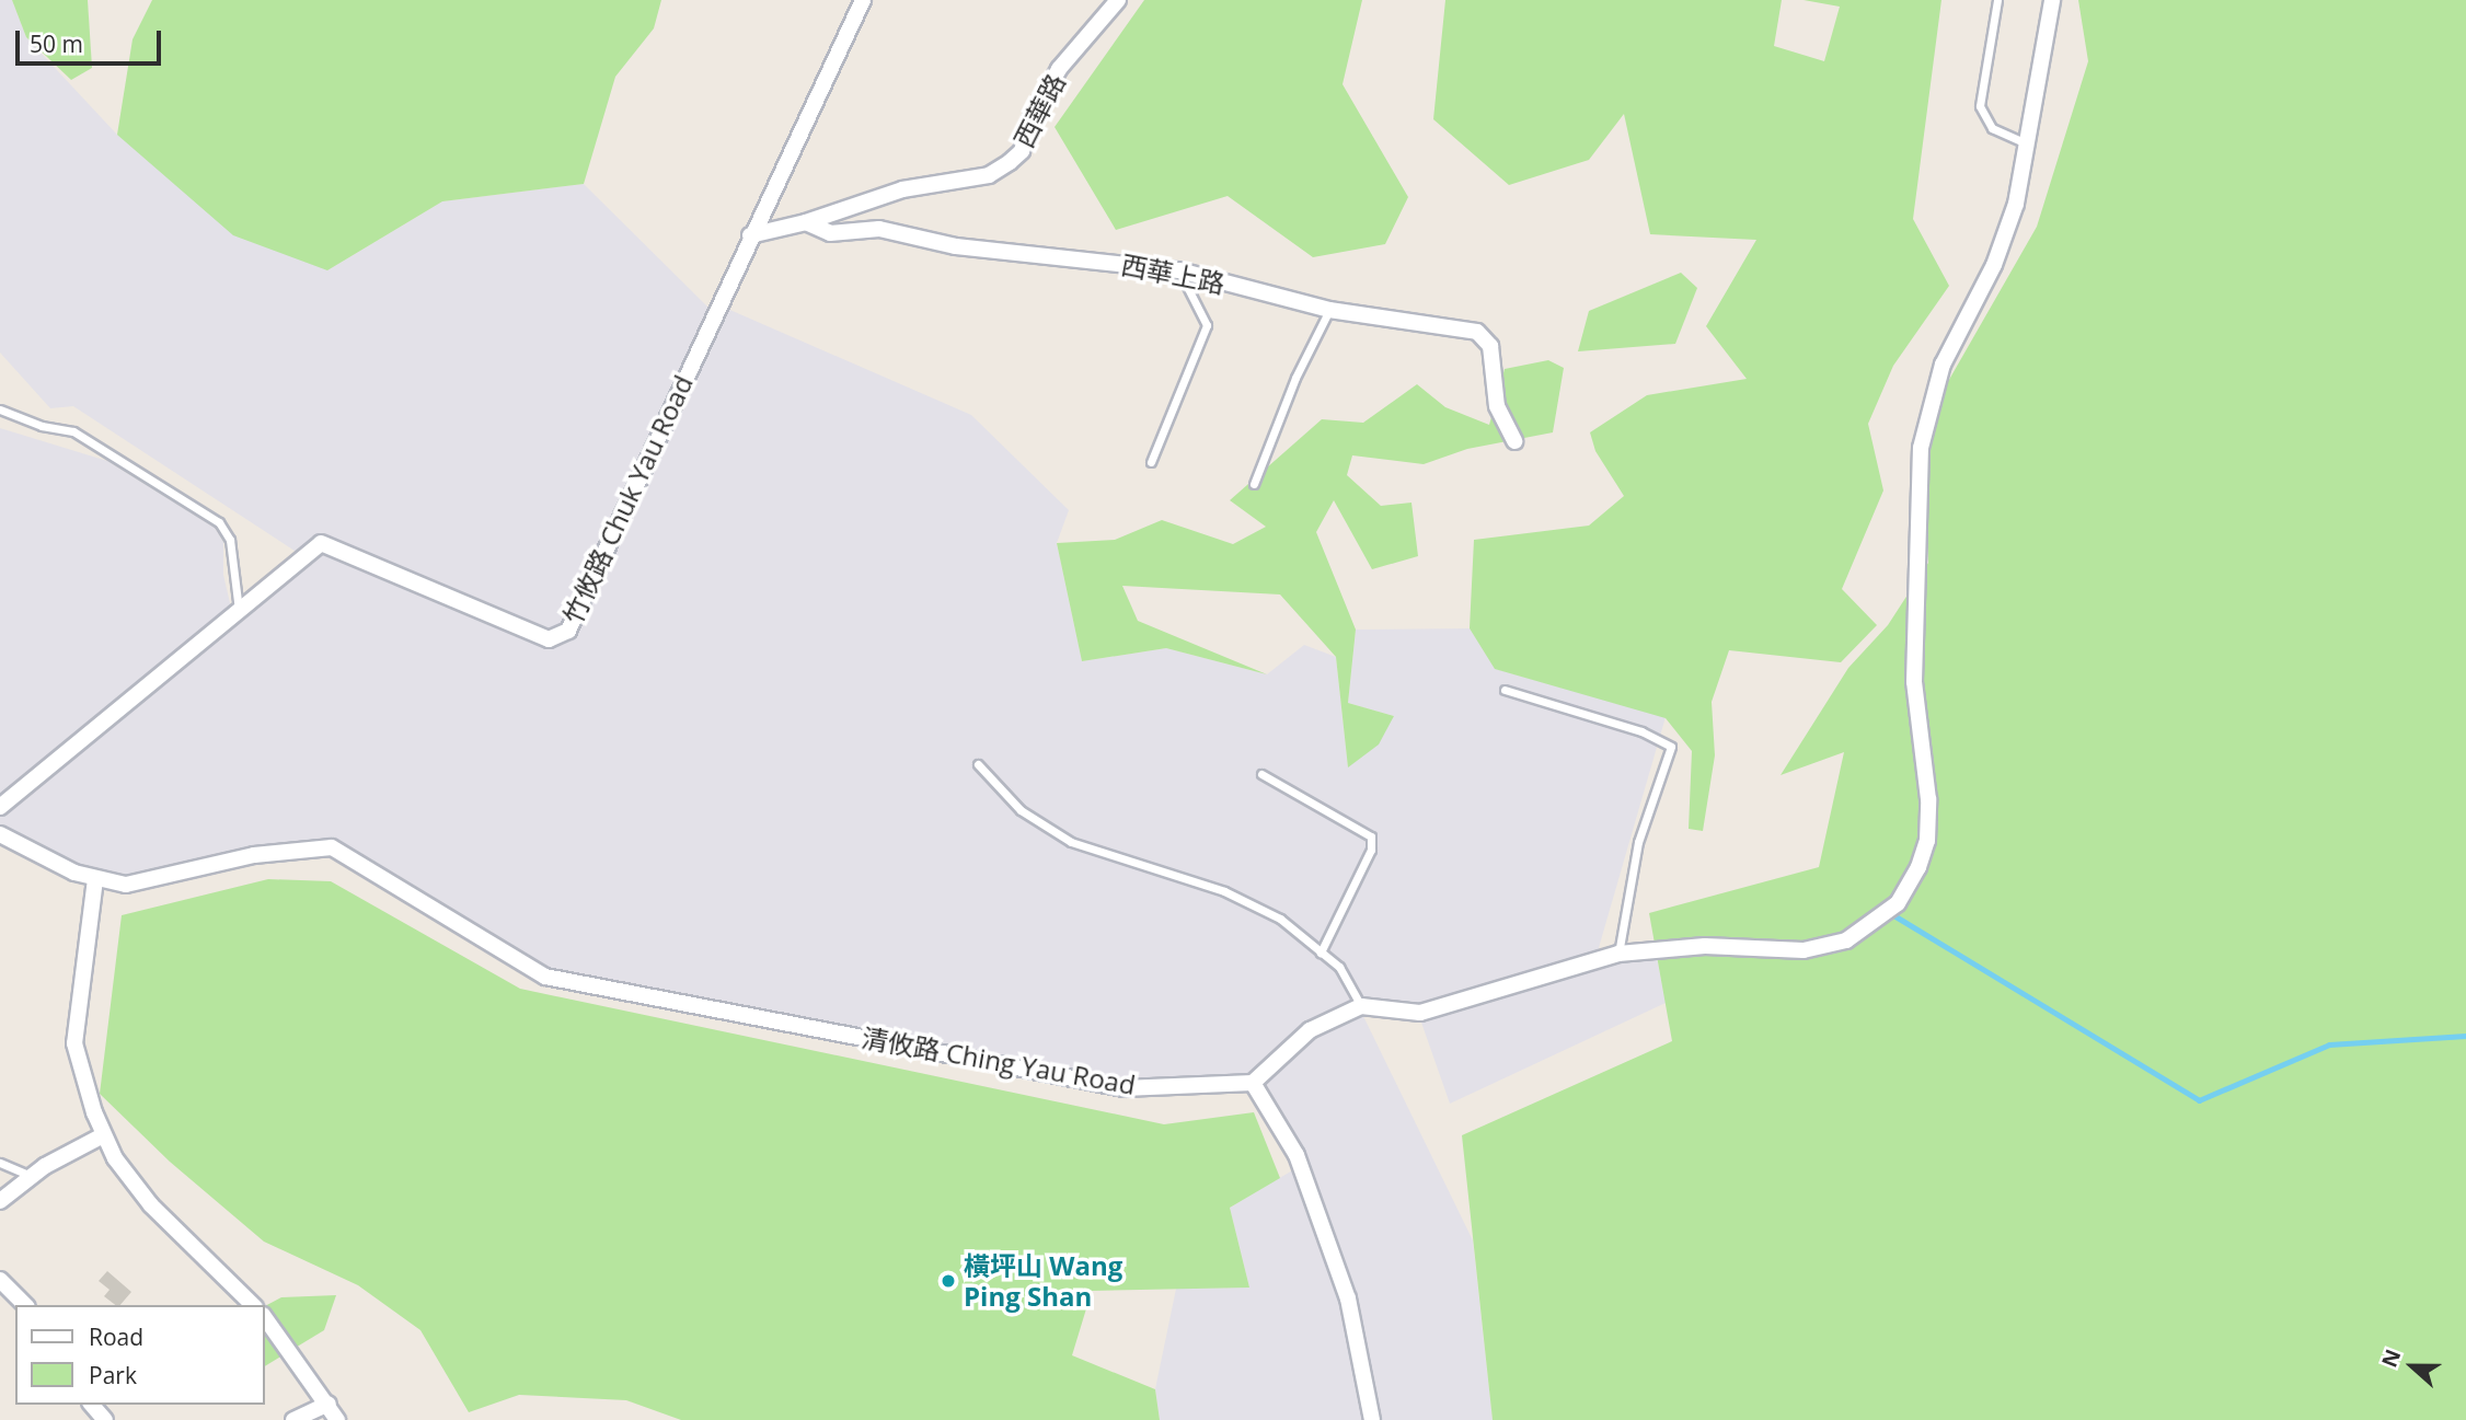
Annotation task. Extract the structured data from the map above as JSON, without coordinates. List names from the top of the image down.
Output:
{
  "streets": {
    "street": [
      "西華路",
      "西華上路",
      "竹攸路 Chuk Yau Road",
      "清攸路 Ching Yau Road"
    ]
  },
  "crossings": [
    ["西華路", "西華上路"],
    ["西華上路", "竹攸路 Chuk Yau Road"]
  ],
  "places": ["橫坪山 Wang Ping Shan"],
  "legend": ["Road", "Park"],
  "scale_bar": "50 m",
  "north": "left"
}
